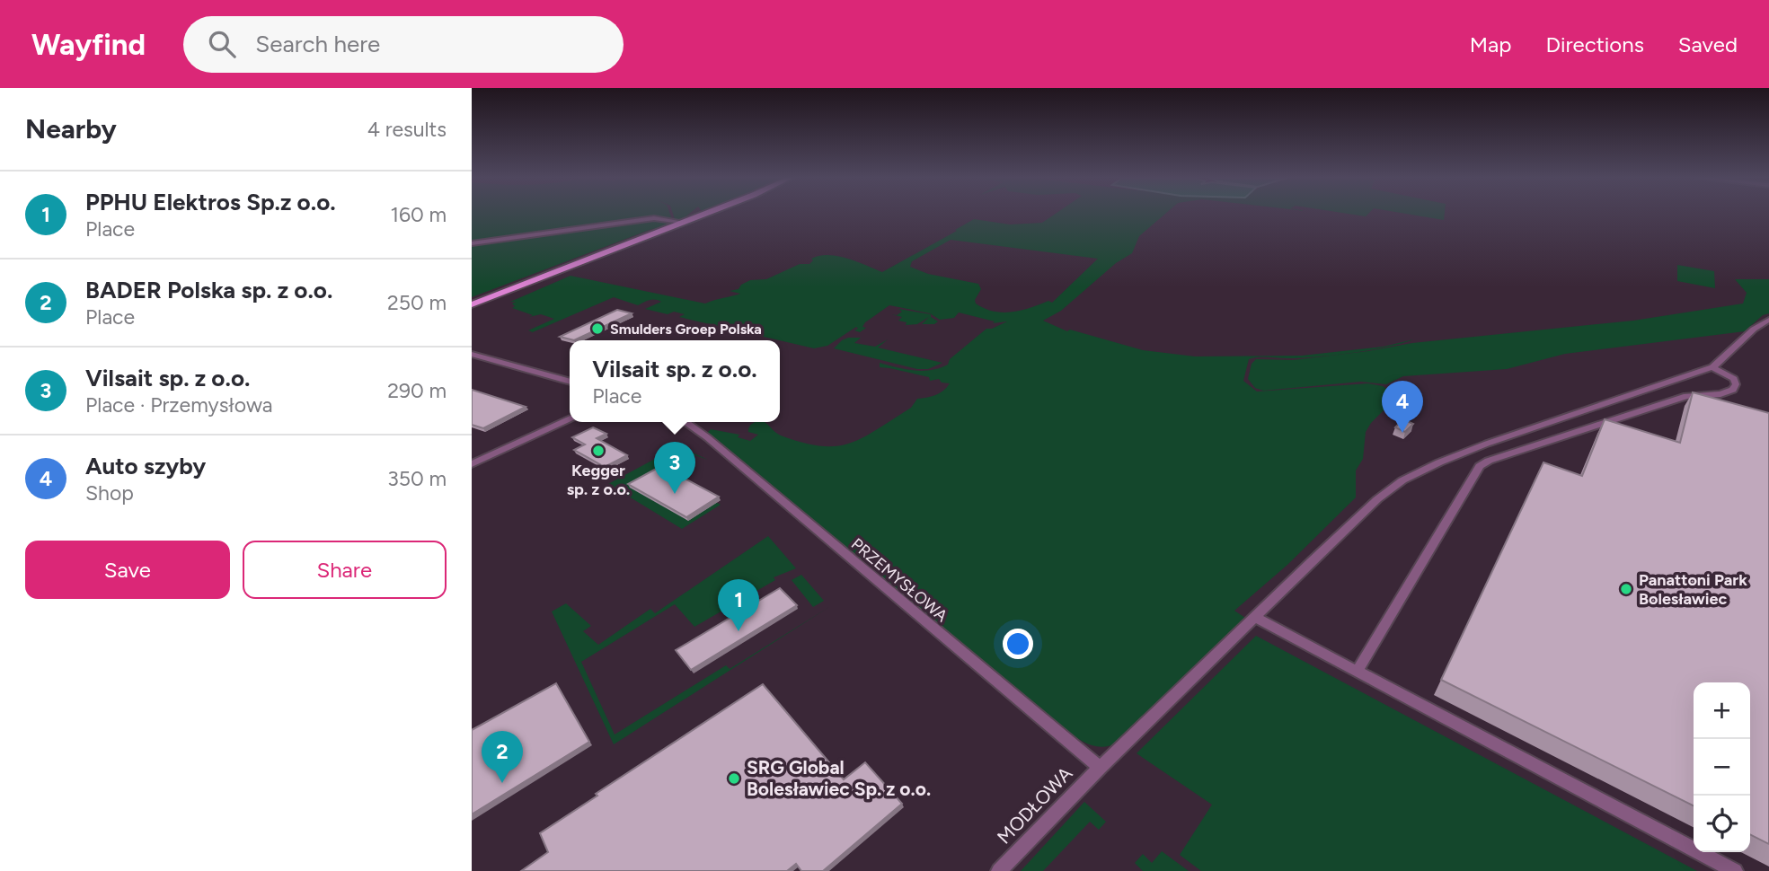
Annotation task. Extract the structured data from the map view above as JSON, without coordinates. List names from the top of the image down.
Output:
{
  "streets": {
    "street": ["PRZEMYSŁOWA", "MODŁOWA"]
  },
  "crossings": [
    ["PRZEMYSŁOWA", "MODŁOWA"]
  ],
  "places": [
    "Smulders Groep Polska",
    "Kegger sp. z o.o.",
    "Panattoni Park Bolesławiec",
    "SRG Global Bolesławiec Sp. z o.o."
  ],
  "page": {
    "header": "Wayfind",
    "search": "Search here",
    "nav": ["Map", "Directions", "Saved"],
    "heading": ["Nearby", "4 results"],
    "list": [
      {
        "mark": "1",
        "name": "PPHU Elektros Sp.z o.o.",
        "note": "Place",
        "value": "160 m"
      },
      {
        "mark": "2",
        "name": "BADER Polska sp. z o.o.",
        "note": "Place",
        "value": "250 m"
      },
      {
        "mark": "3",
        "name": "Vilsait sp. z o.o.",
        "note": "Place · Przemysłowa",
        "value": "290 m"
      },
      {
        "mark": "4",
        "name": "Auto szyby",
        "note": "Shop",
        "value": "350 m"
      }
    ],
    "popup": ["Vilsait sp. z o.o.", "Place"],
    "pins": [
      "4",
      "3",
      "1",
      "2"
    ],
    "buttons": ["Save", "Share"],
    "map_buttons": ["+", "−"]
  }
}
